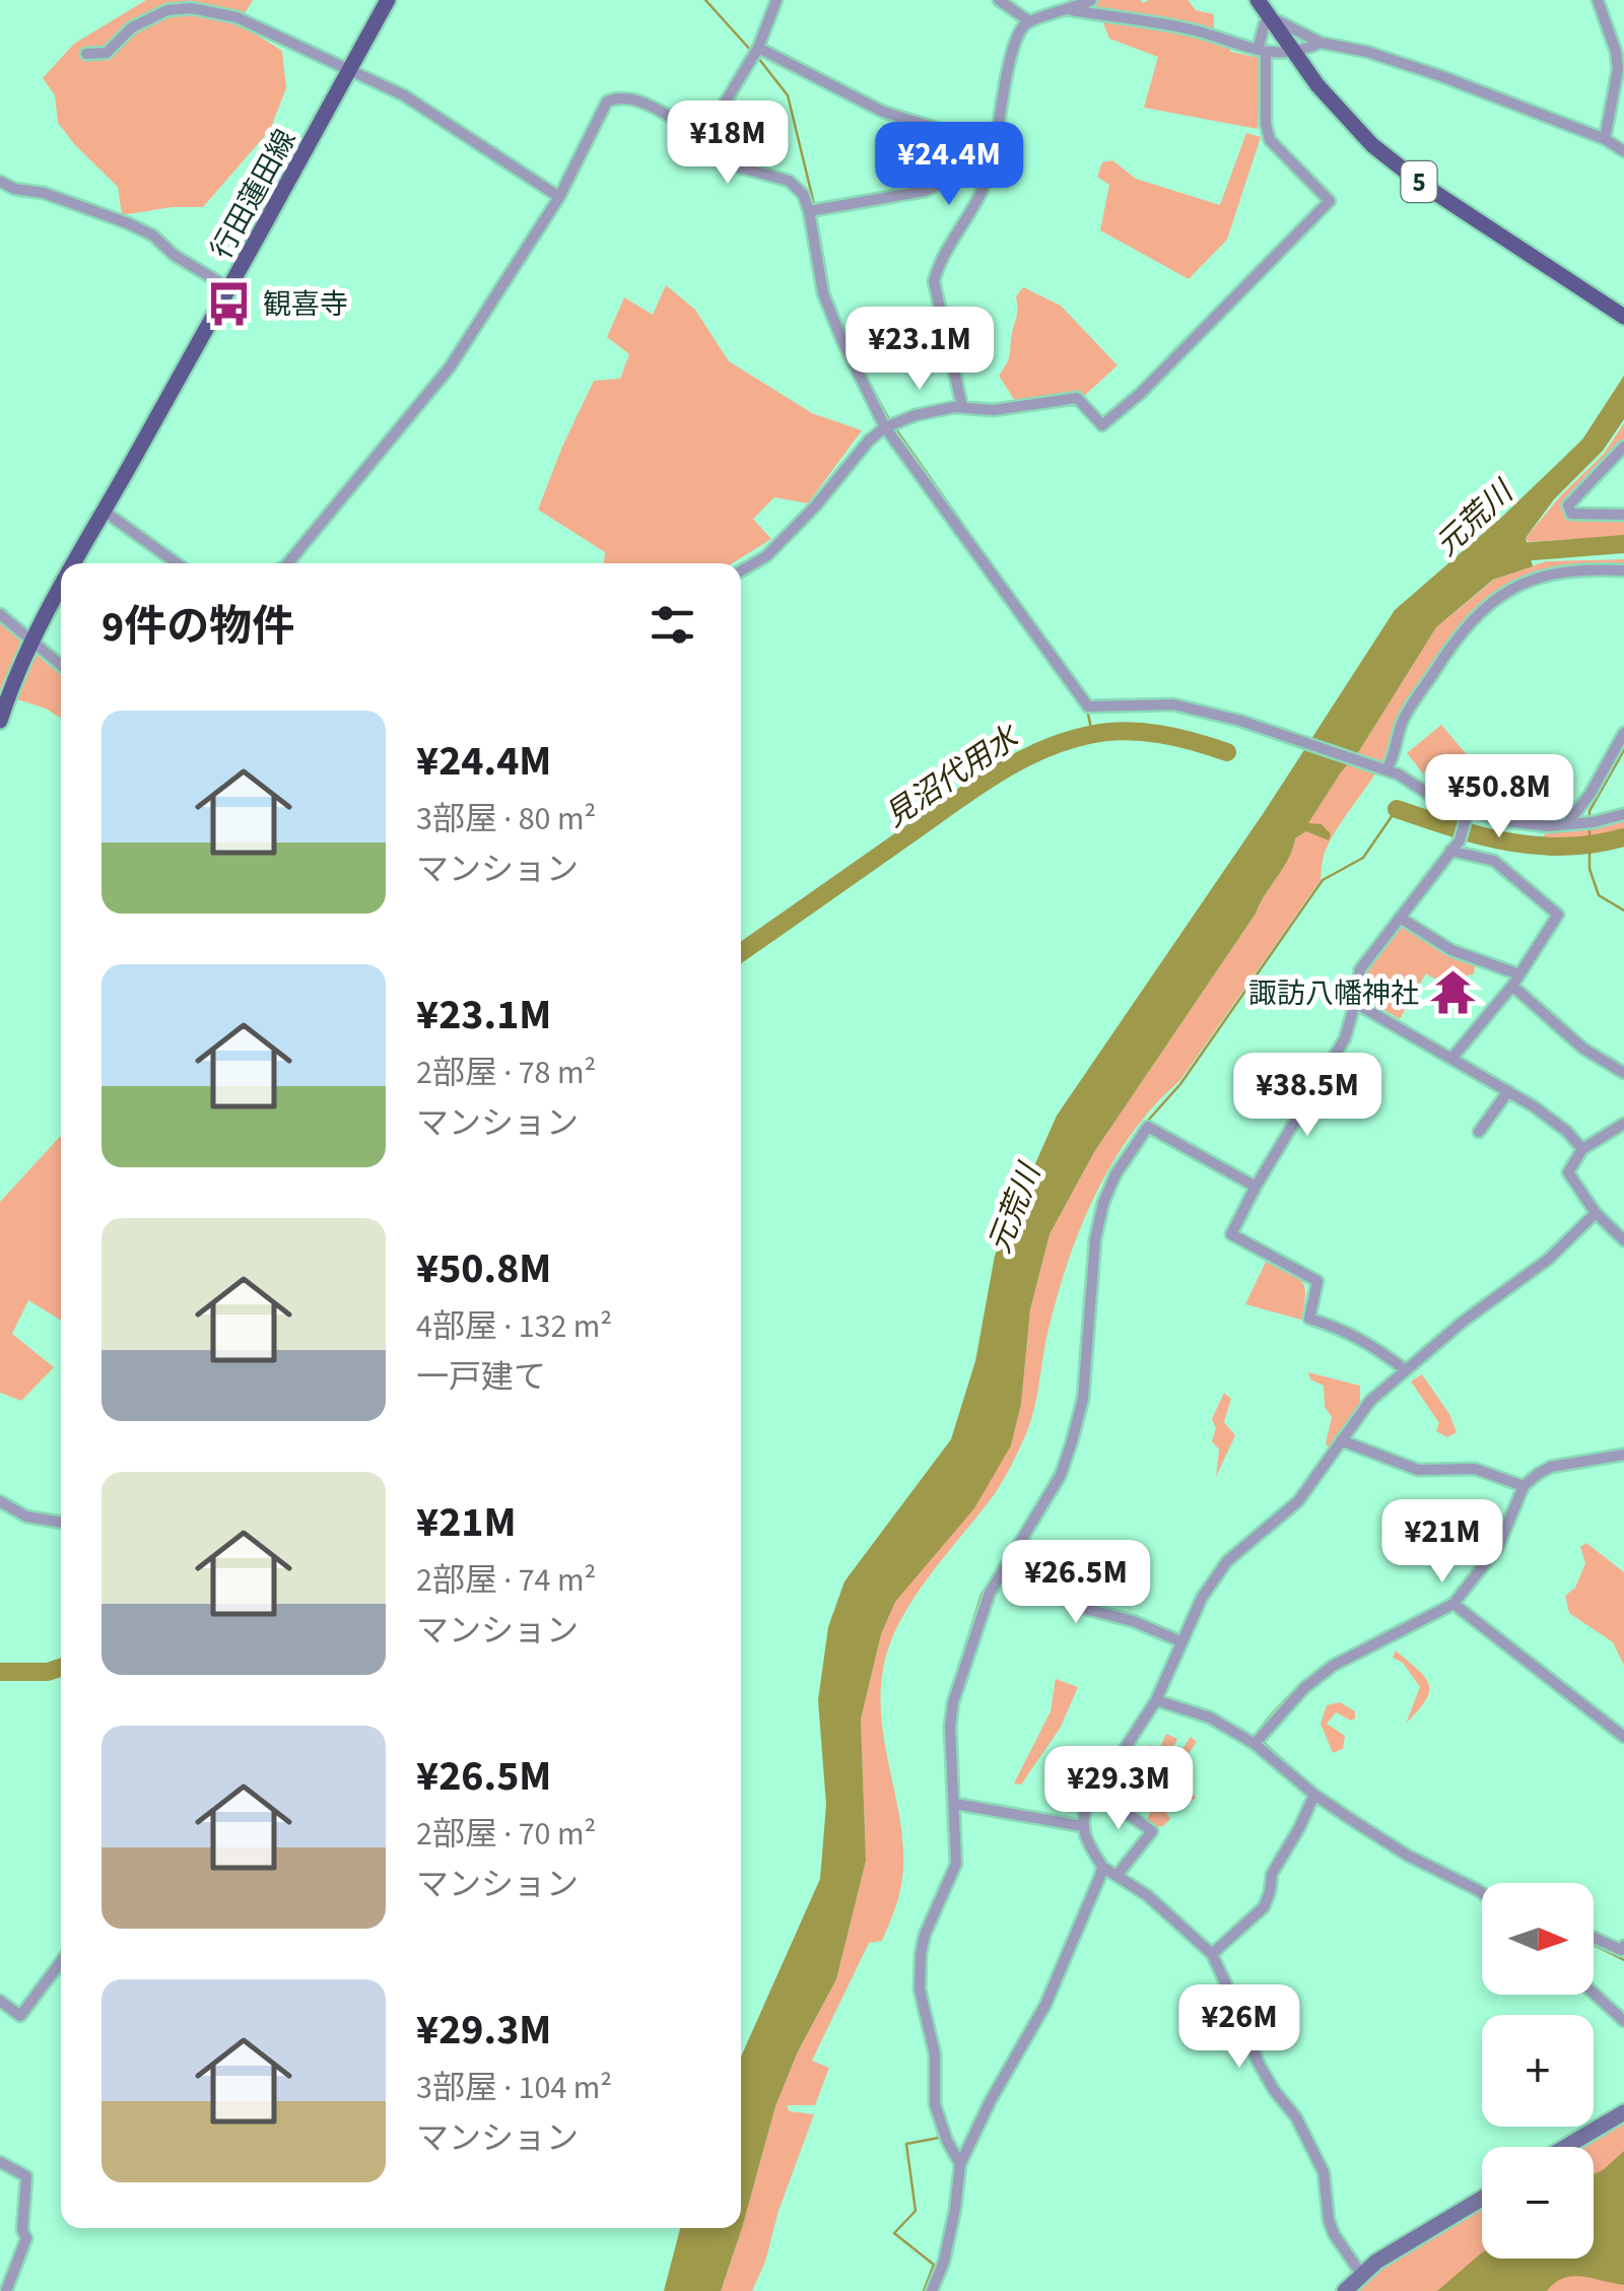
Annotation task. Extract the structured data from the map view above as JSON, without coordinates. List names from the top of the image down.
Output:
{
  "streets": {
    "main road": ["5", "行田蓮田線"]
  },
  "water": ["元荒川", "見沼代用水"],
  "places": {
    "bus stop": ["観喜寺"],
    "temple": ["諏訪八幡神社"]
  },
  "north": "right",
  "page": {
    "price": [
      "¥18M",
      "¥24.4M",
      "¥23.1M",
      "¥50.8M",
      "¥38.5M",
      "¥21M",
      "¥26.5M",
      "¥29.3M",
      "¥26M"
    ],
    "heading": "9件の物件",
    "list": [
      {
        "name": "¥24.4M",
        "note": "3部屋 · 80 m² · マンション"
      },
      {
        "name": "¥23.1M",
        "note": "2部屋 · 78 m² · マンション"
      },
      {
        "name": "¥50.8M",
        "note": "4部屋 · 132 m² · 一戸建て"
      },
      {
        "name": "¥21M",
        "note": "2部屋 · 74 m² · マンション"
      },
      {
        "name": "¥26.5M",
        "note": "2部屋 · 70 m² · マンション"
      },
      {
        "name": "¥29.3M",
        "note": "3部屋 · 104 m² · マンション"
      }
    ],
    "map_buttons": ["+", "−"]
  }
}
